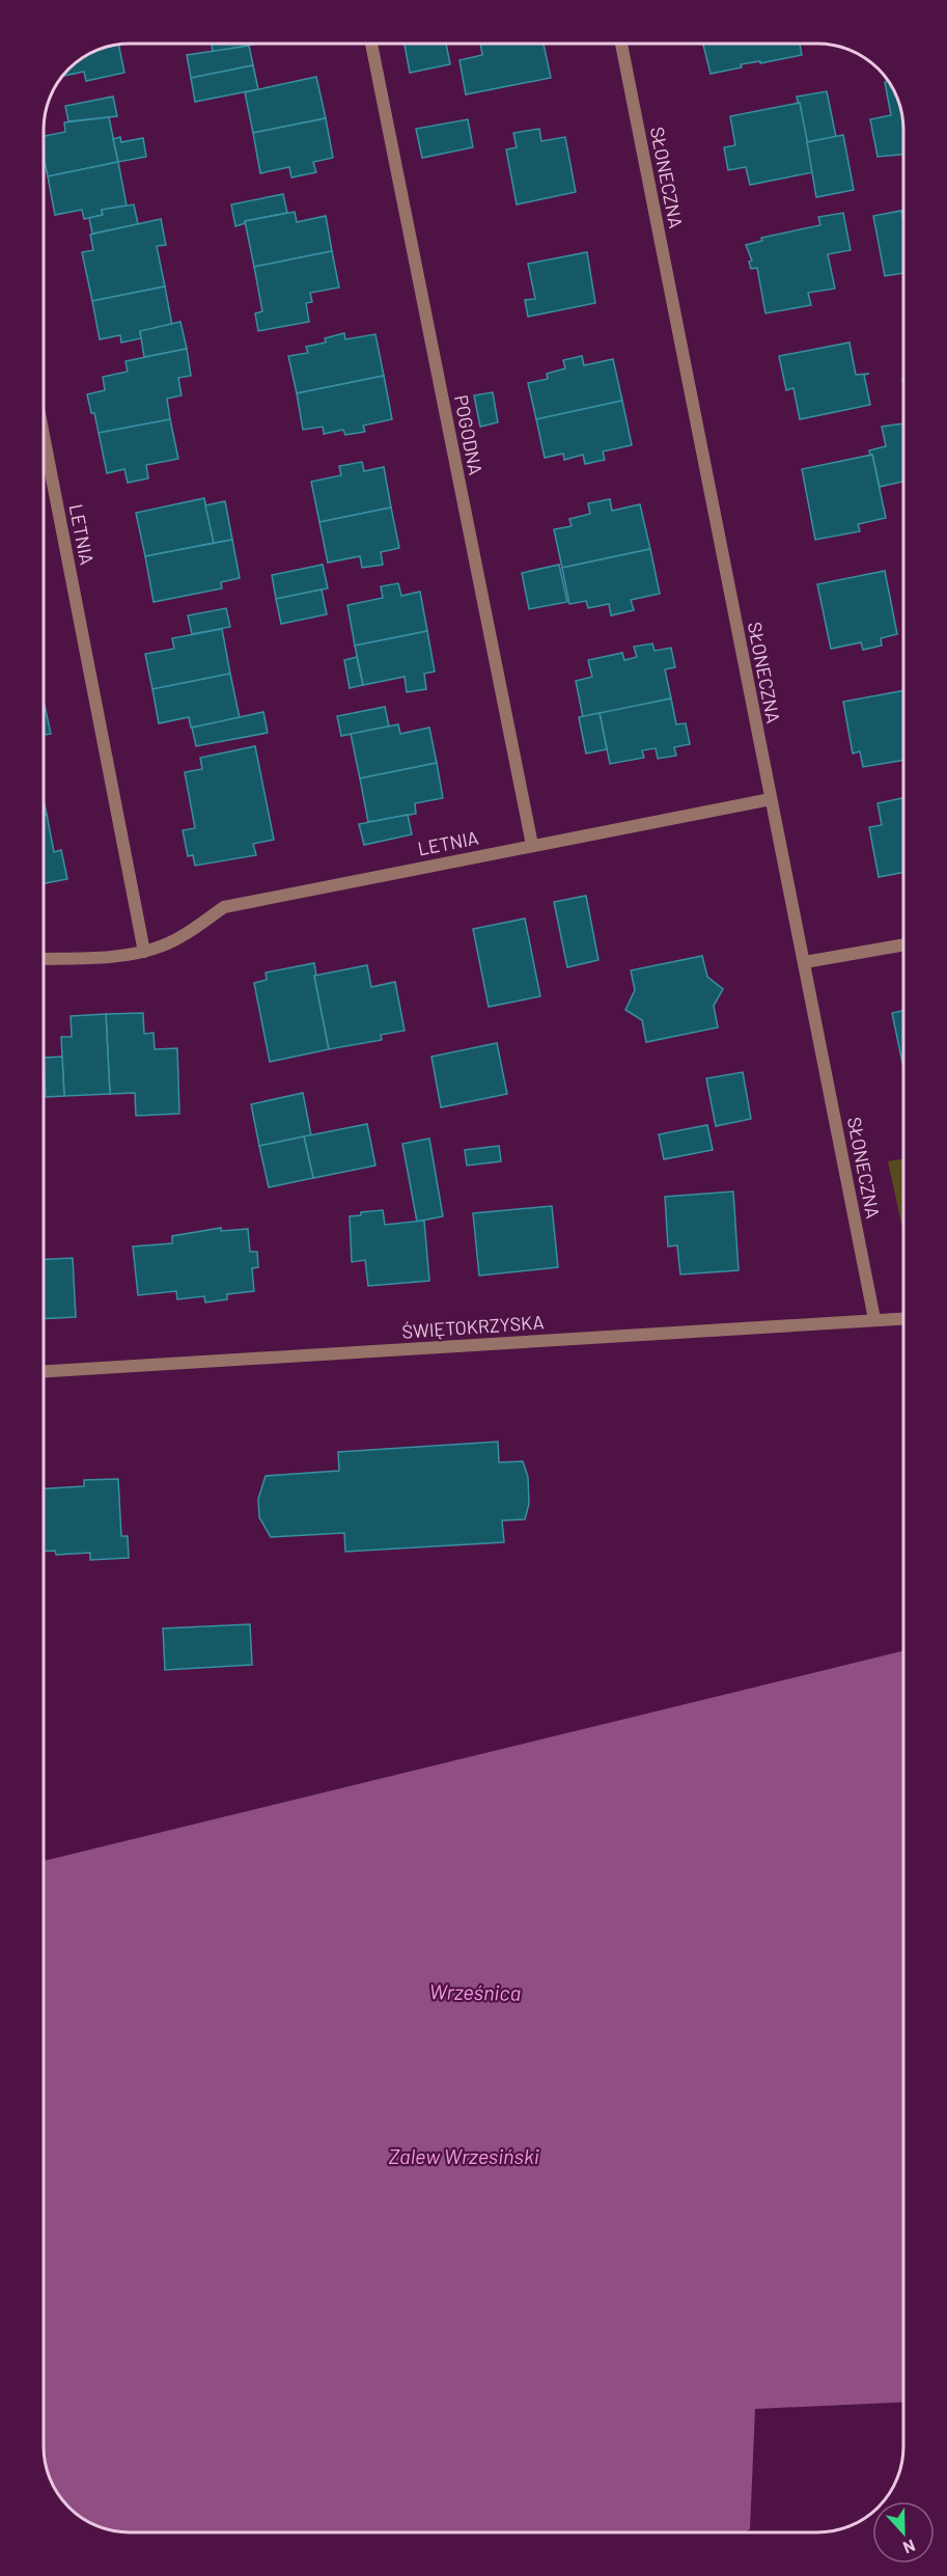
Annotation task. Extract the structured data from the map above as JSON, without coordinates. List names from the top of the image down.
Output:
{
  "streets": {
    "street": [
      "SŁONECZNA",
      "POGODNA",
      "LETNIA",
      "ŚWIĘTOKRZYSKA"
    ]
  },
  "crossings": [
    ["SŁONECZNA", "LETNIA"],
    ["SŁONECZNA", "ŚWIĘTOKRZYSKA"],
    ["POGODNA", "LETNIA"]
  ],
  "water": ["Wrześnica", "Zalew Wrzesiński"],
  "north": "bottom"
}
